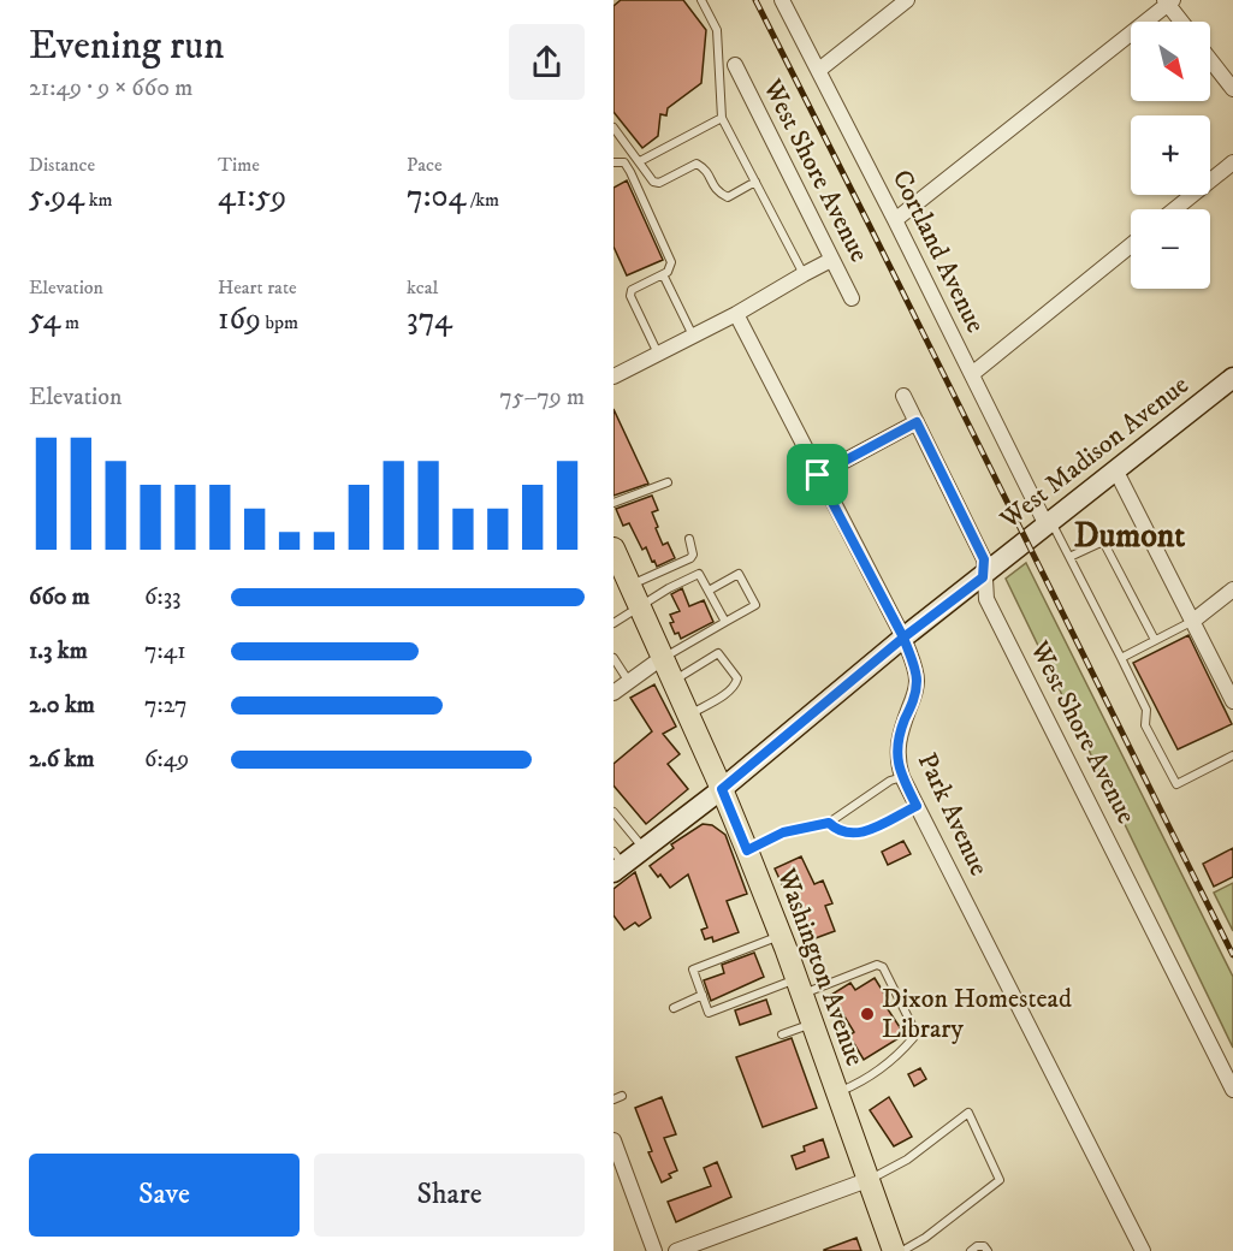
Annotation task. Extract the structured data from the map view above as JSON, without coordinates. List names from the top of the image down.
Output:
{
  "streets": {
    "main road": ["West Madison Avenue", "Washington Avenue"],
    "street": ["West Shore Avenue", "Cortland Avenue", "Park Avenue"]
  },
  "crossings": [
    ["West Shore Avenue", "West Madison Avenue"],
    ["Cortland Avenue", "West Madison Avenue"],
    ["West Madison Avenue", "Park Avenue"],
    ["West Madison Avenue", "Washington Avenue"]
  ],
  "districts": ["Dumont"],
  "places": ["Dixon Homestead Library"],
  "north": "bottom right",
  "page": {
    "heading": ["Evening run", "21:49 · 9 × 660 m"],
    "map_buttons": ["+", "−"],
    "stats": [
      ["Distance", "5.94 km"],
      ["Time", "41:59"],
      ["Pace", "7:04 /km"],
      ["Elevation", "54 m"],
      ["Heart rate", "169 bpm"],
      ["kcal", "374"]
    ],
    "chart": ["Elevation", "75–79 m"],
    "list": [
      {
        "name": "660 m",
        "note": "6:33"
      },
      {
        "name": "1.3 km",
        "note": "7:41"
      },
      {
        "name": "2.0 km",
        "note": "7:27"
      },
      {
        "name": "2.6 km",
        "note": "6:49"
      }
    ],
    "buttons": ["Save", "Share"]
  }
}
